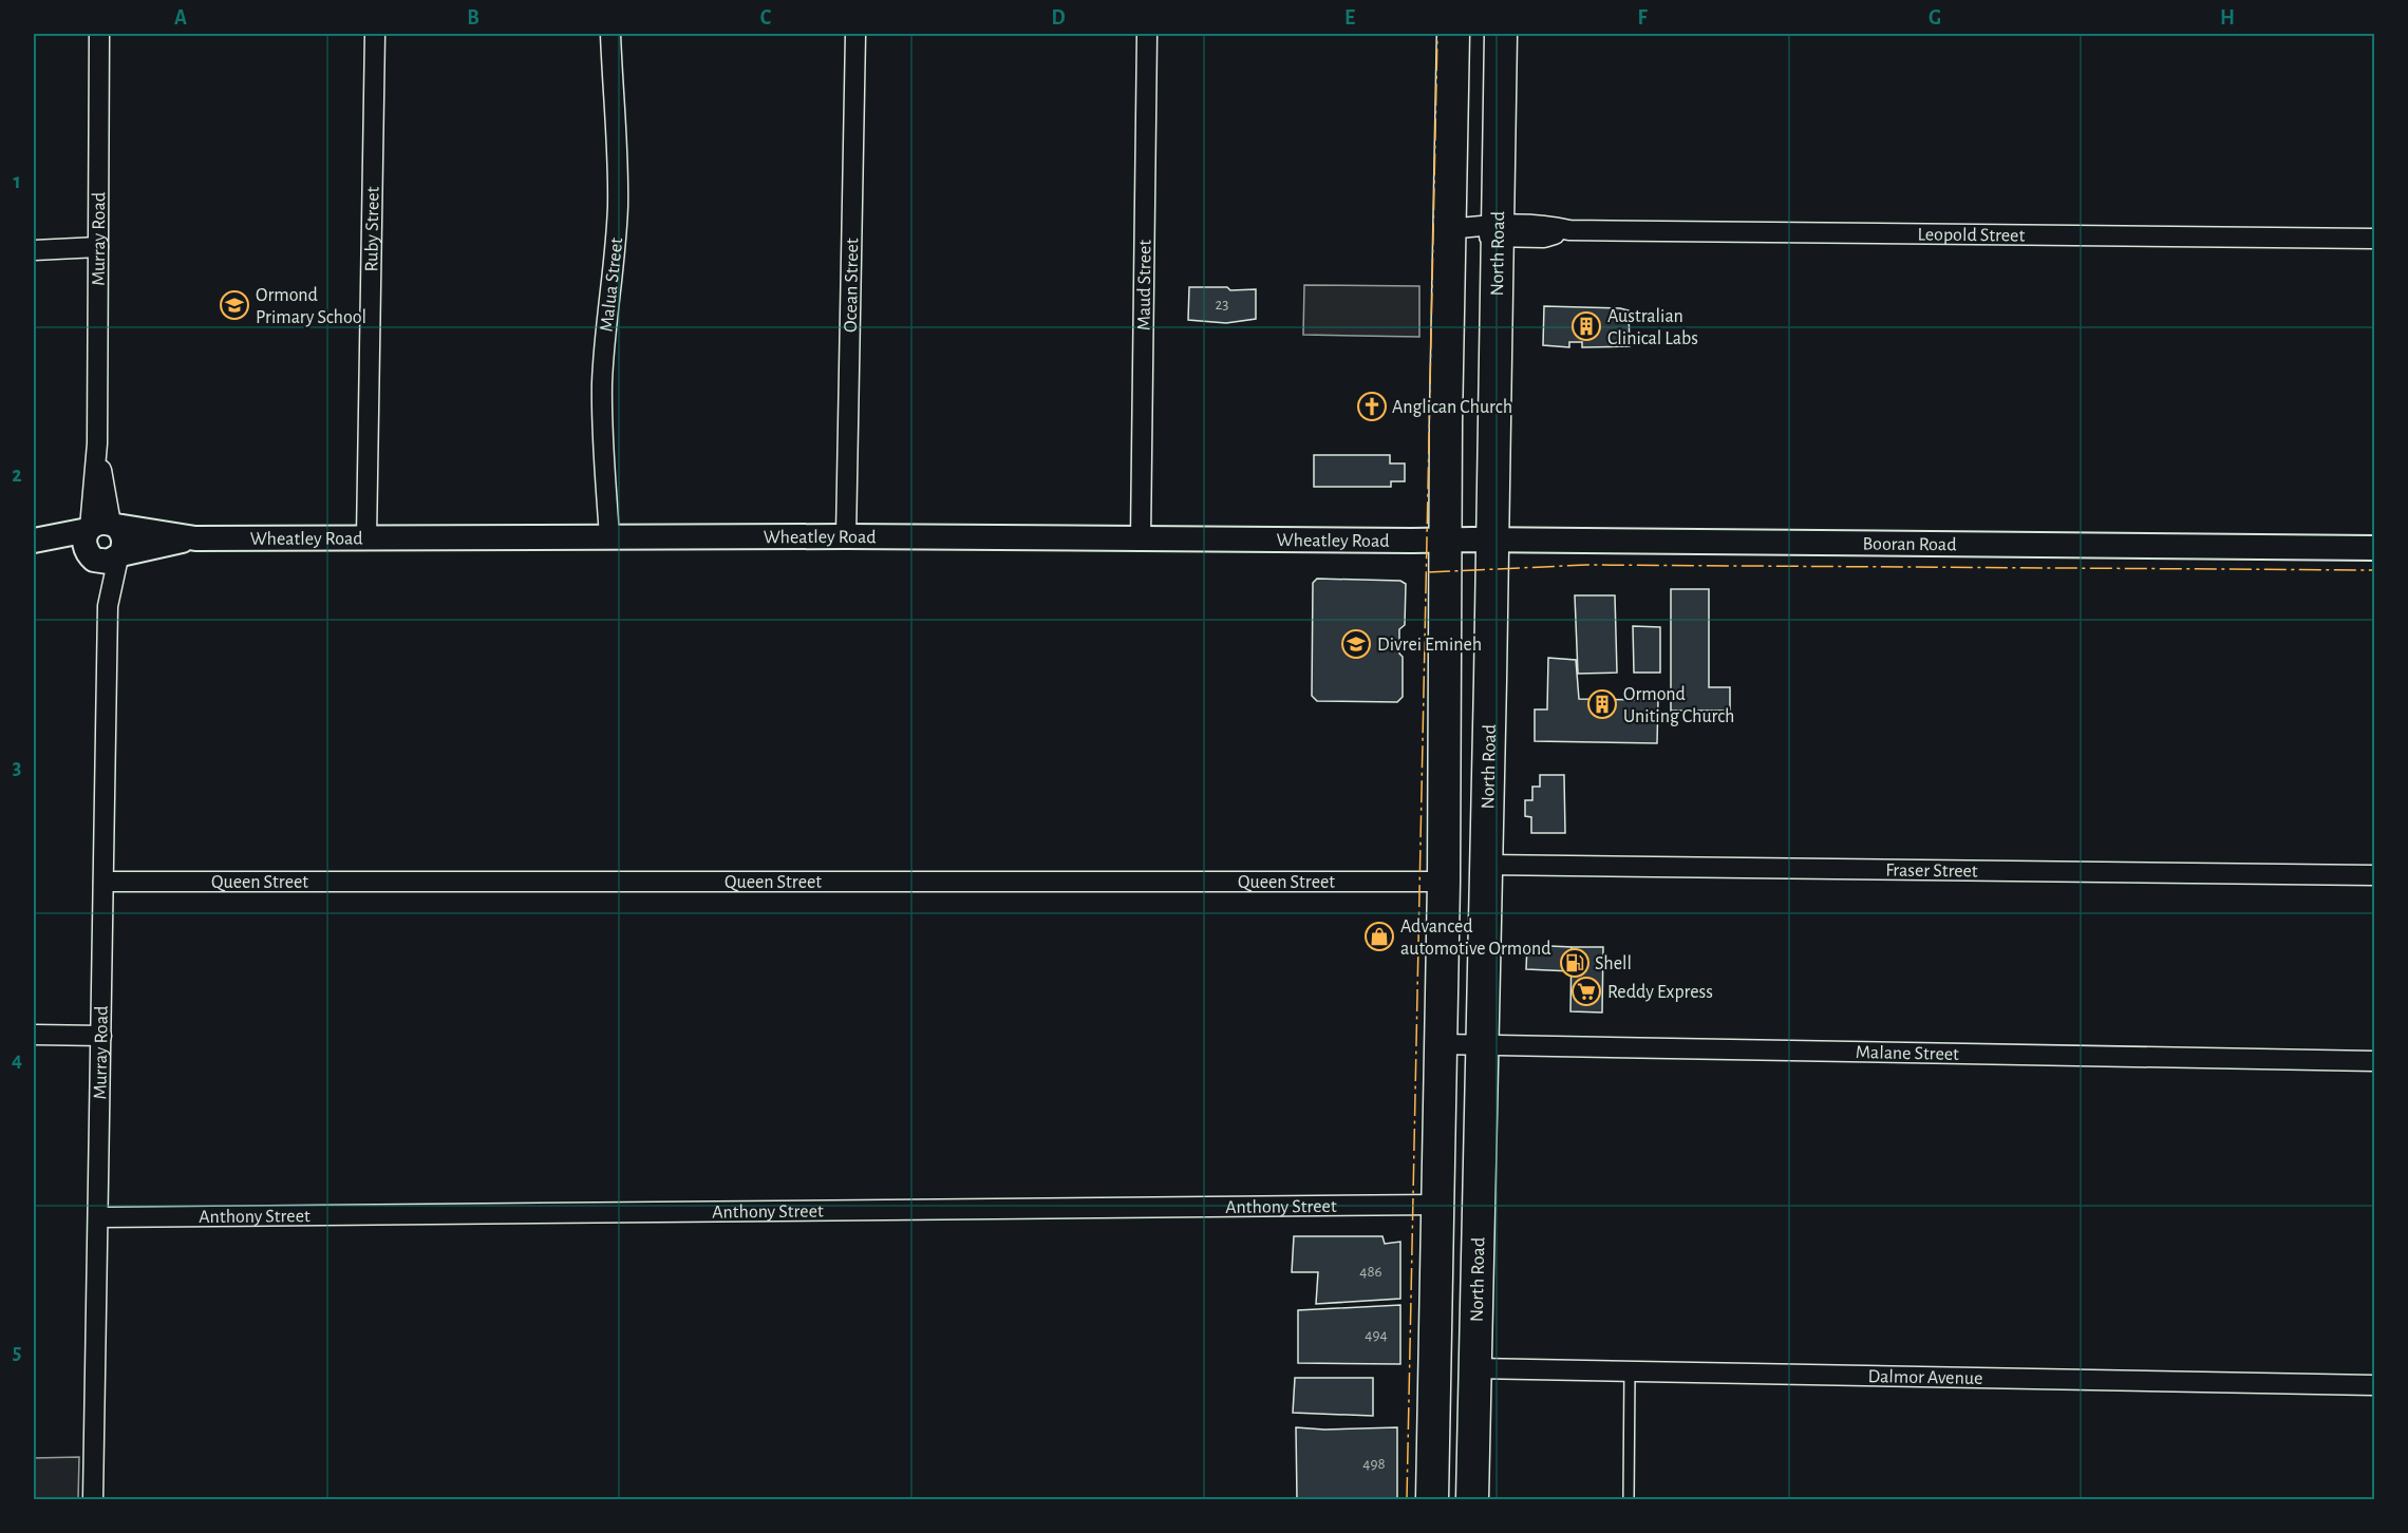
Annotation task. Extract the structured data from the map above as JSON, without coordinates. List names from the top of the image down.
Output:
{
  "streets": {
    "highway": ["North Road"],
    "street": [
      "Ruby Street",
      "Leopold Street",
      "Murray Road",
      "Malua Street",
      "Ocean Street",
      "Maud Street",
      "Wheatley Road",
      "Booran Road",
      "Fraser Street",
      "Queen Street",
      "Malane Street",
      "Anthony Street",
      "Dalmor Avenue"
    ]
  },
  "crossings": [
    ["Ruby Street", "Wheatley Road"],
    ["Leopold Street", "North Road"],
    ["Murray Road", "Wheatley Road"],
    ["Murray Road", "Queen Street"],
    ["Murray Road", "Anthony Street"],
    ["North Road", "Booran Road"],
    ["North Road", "Fraser Street"],
    ["North Road", "Malane Street"],
    ["North Road", "Dalmor Avenue"],
    ["Malua Street", "Wheatley Road"],
    ["Ocean Street", "Wheatley Road"],
    ["Maud Street", "Wheatley Road"],
    ["Wheatley Road", "Booran Road"]
  ],
  "places": {
    "school or university": ["Ormond Primary School", "Divrei Emineh"],
    "building": ["Australian Clinical Labs", "Ormond Uniting Church"],
    "church": ["Anglican Church"],
    "shop": ["Advanced automotive Ormond"],
    "fuel station": ["Shell"],
    "supermarket": ["Reddy Express"]
  },
  "house_numbers": [
    "23",
    "486",
    "494",
    "498"
  ],
  "grid": {
    "columns": [
      "A",
      "B",
      "C",
      "D",
      "E",
      "F",
      "G",
      "H"
    ],
    "rows": [
      "1",
      "2",
      "3",
      "4",
      "5"
    ]
  }
}
